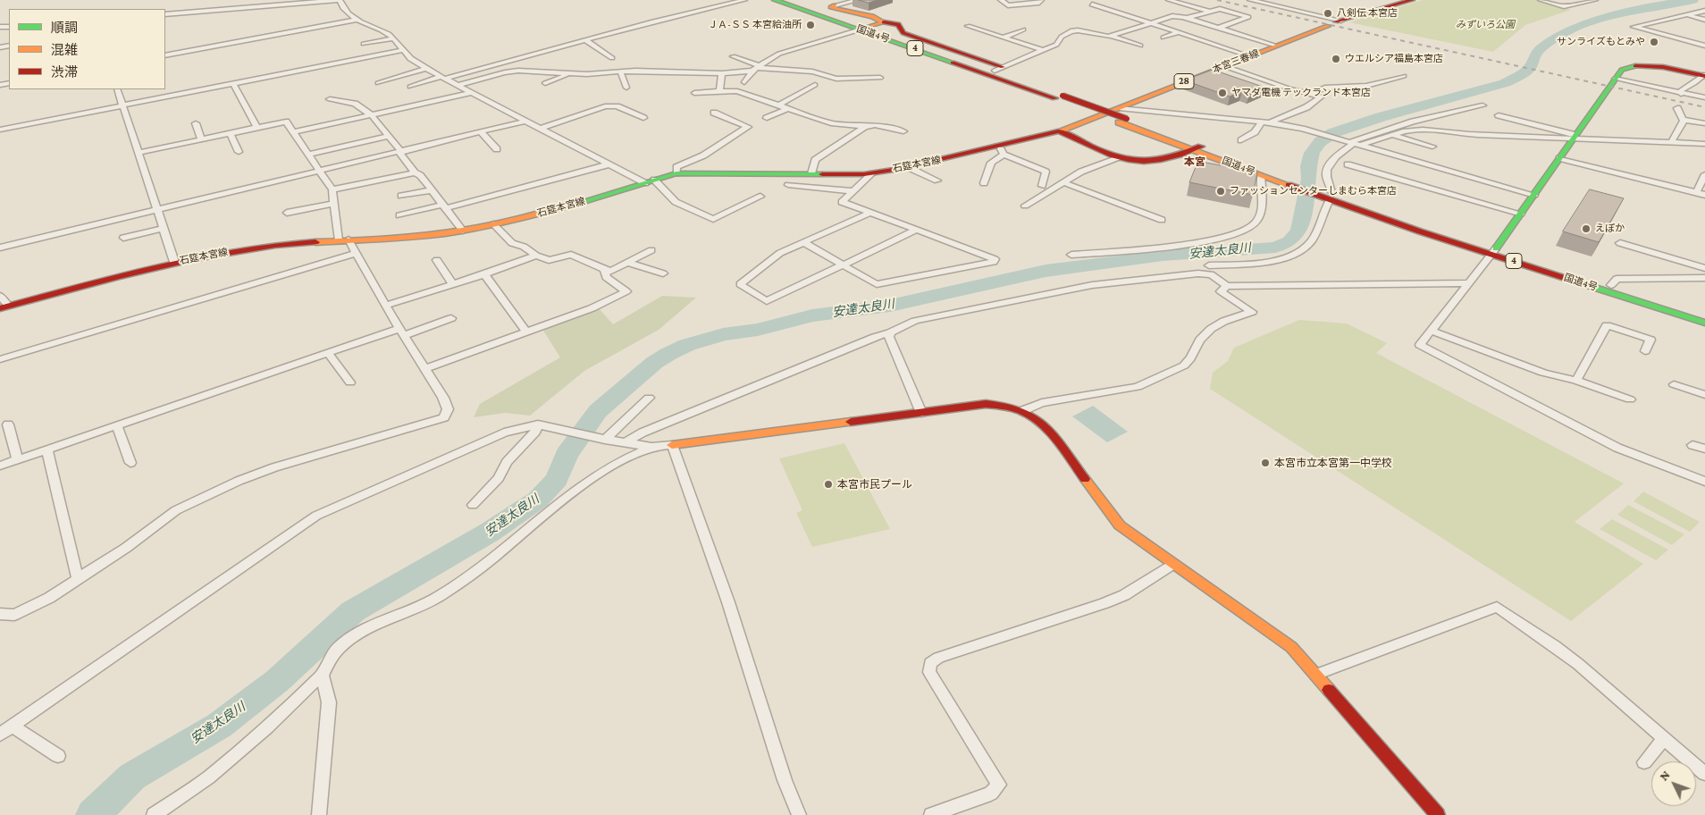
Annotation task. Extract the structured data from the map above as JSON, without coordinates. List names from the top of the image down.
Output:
{
  "streets": {
    "main road": [
      "国道4号",
      "4",
      "本宮三春線",
      "28",
      "石筵本宮線"
    ]
  },
  "crossings": [
    ["本宮三春線", "石筵本宮線"]
  ],
  "districts": ["本宮"],
  "water": ["安達太良川"],
  "parks": ["みずいろ公園"],
  "places": [
    "八剣伝 本宮店",
    "ＪＡ-ＳＳ 本宮給油所",
    "サンライズもとみや",
    "ウエルシア福島本宮店",
    "ヤマダ電機 テックランド本宮店",
    "ファッションセンターしまむら本宮店",
    "えぽか",
    "本宮市立本宮第一中学校",
    "本宮市民プール"
  ],
  "legend": ["順調", "混雑", "渋滞"],
  "north": "top left"
}
